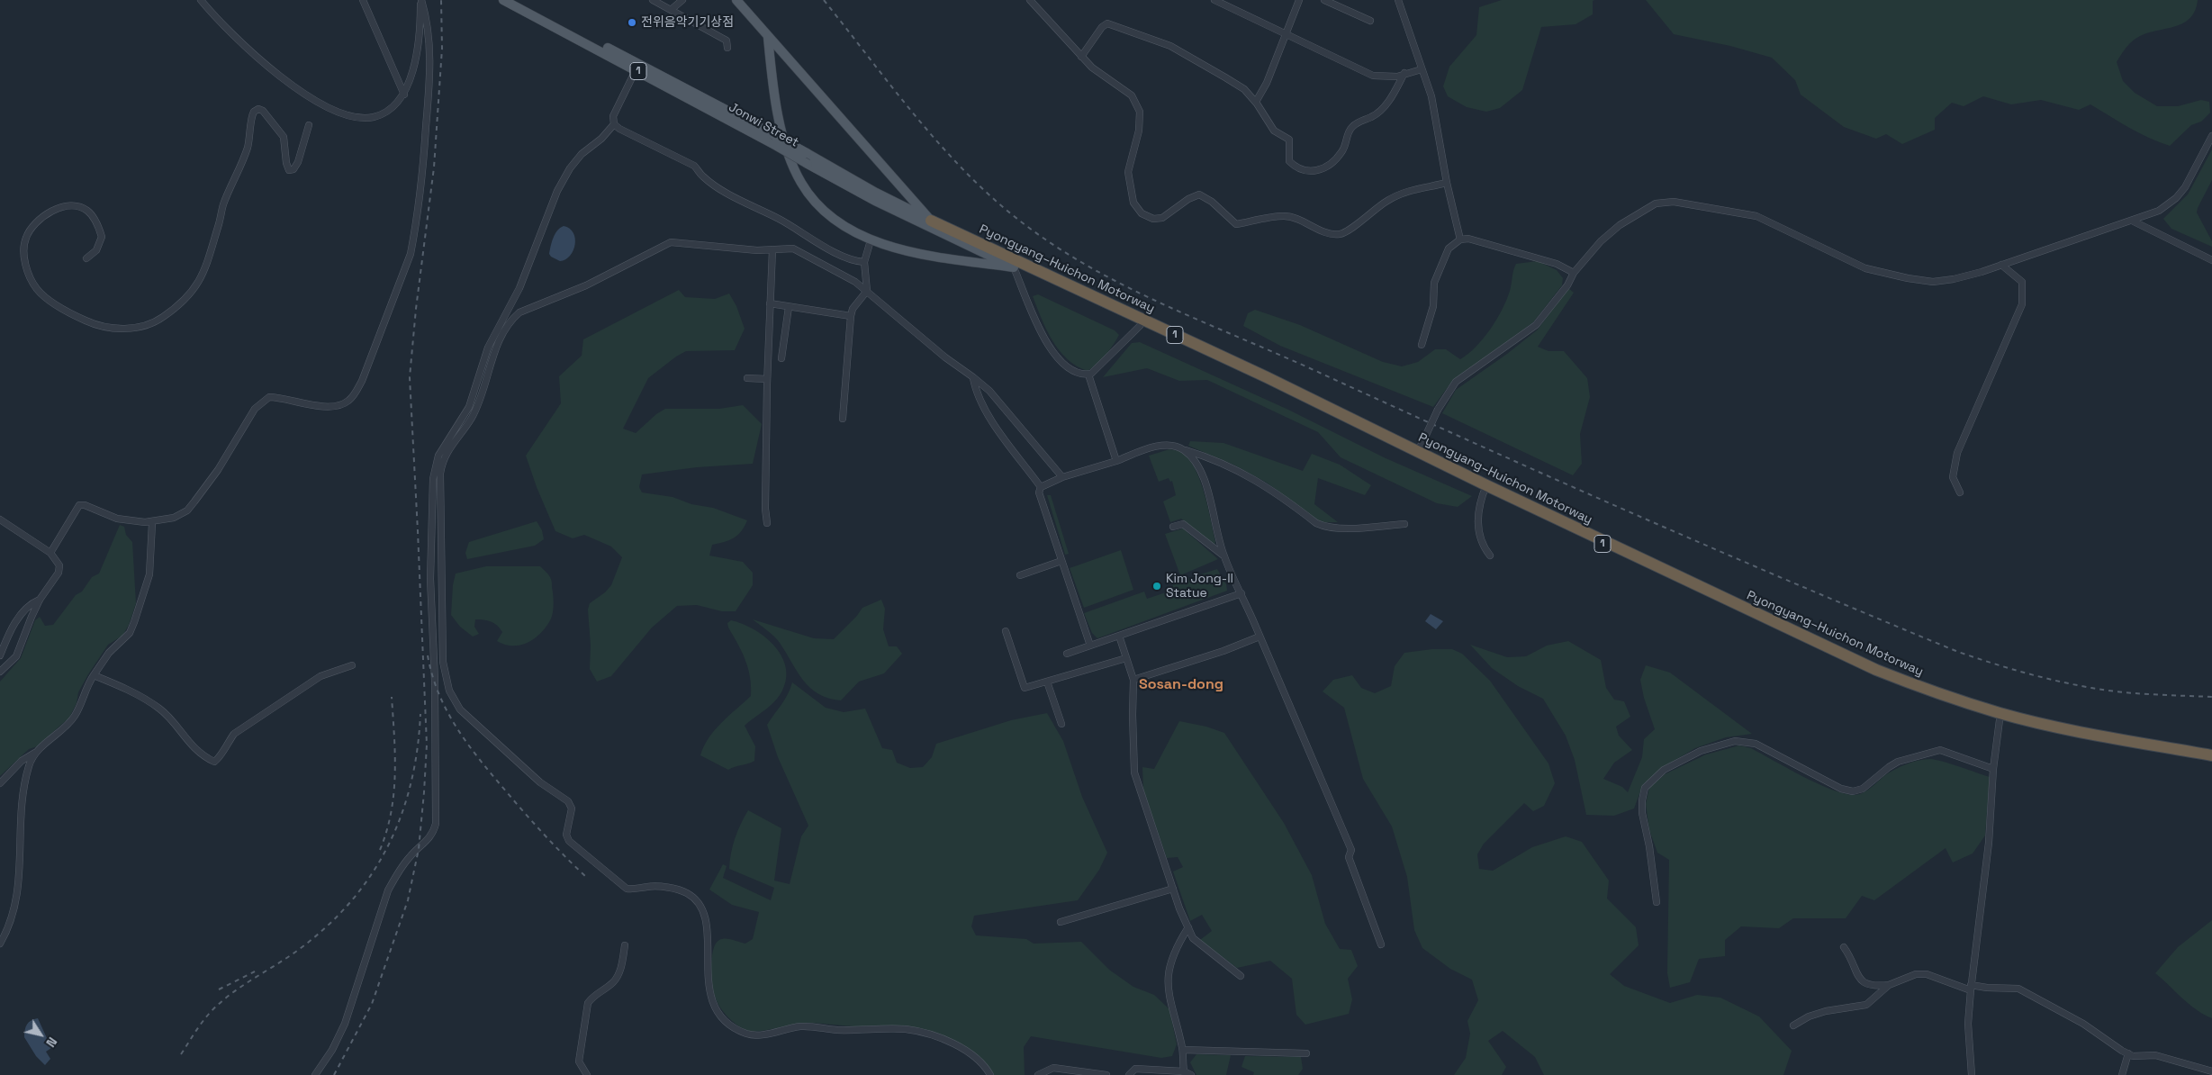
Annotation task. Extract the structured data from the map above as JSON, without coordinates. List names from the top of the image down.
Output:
{
  "streets": {
    "highway": ["1", "Pyongyang–Huichon Motorway"],
    "main road": ["Jonwi Street"]
  },
  "crossings": [
    ["Jonwi Street", "Pyongyang–Huichon Motorway"]
  ],
  "districts": ["Sosan-dong"],
  "places": ["전위음악기기상점", "Kim Jong-Il Statue"],
  "north": "bottom right"
}
